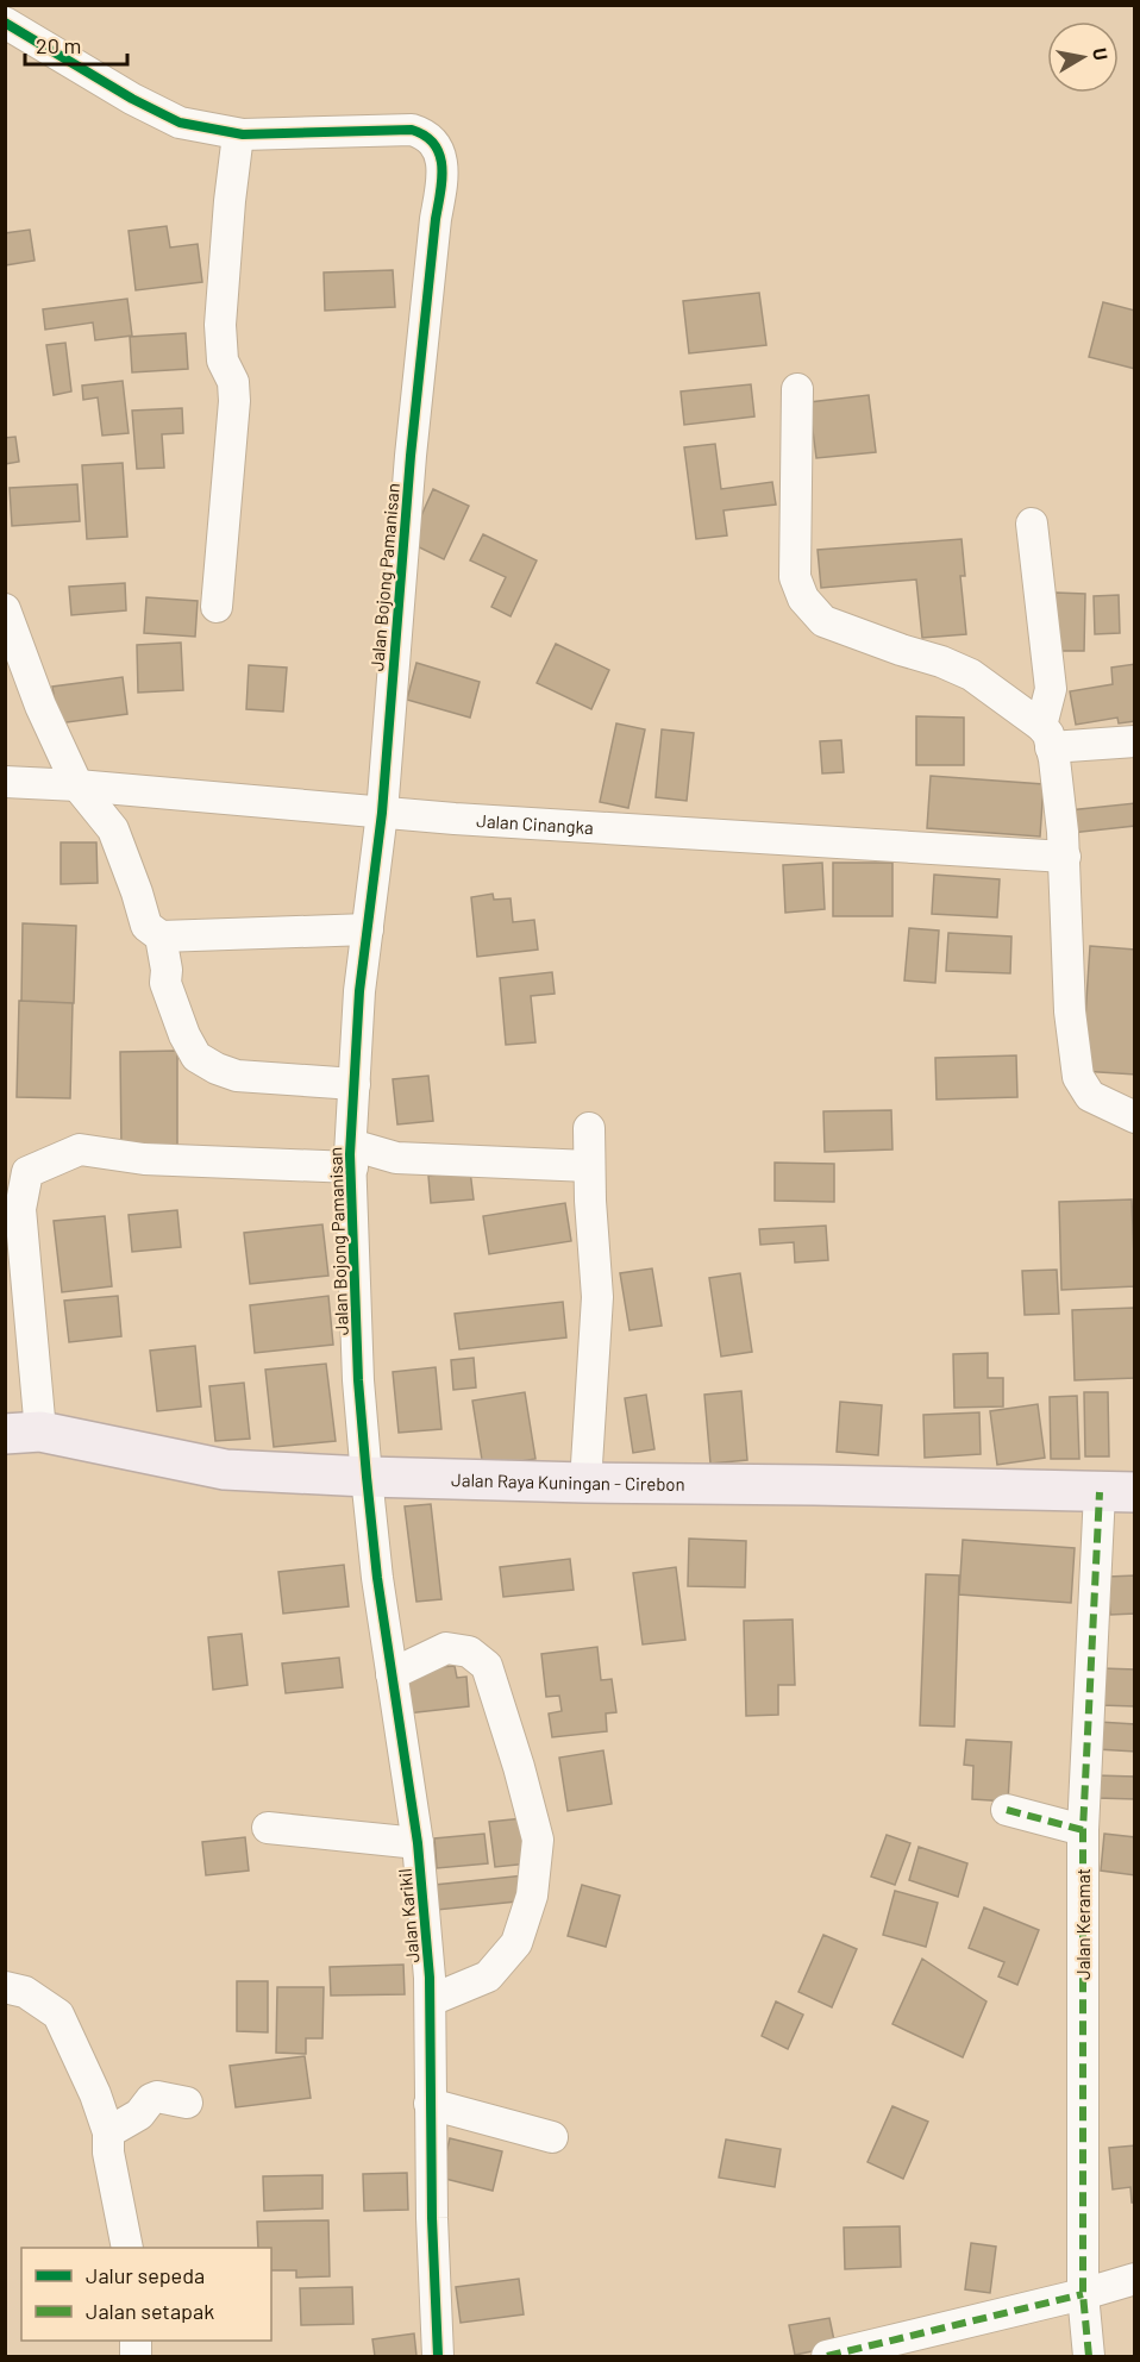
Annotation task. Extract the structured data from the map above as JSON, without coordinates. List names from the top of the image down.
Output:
{
  "streets": {
    "highway": ["Jalan Raya Kuningan - Cirebon"],
    "street": [
      "Jalan Bojong Pamanisan",
      "Jalan Cinangka",
      "Jalan Karikil",
      "Jalan Keramat"
    ]
  },
  "crossings": [
    ["Jalan Bojong Pamanisan", "Jalan Cinangka"],
    ["Jalan Bojong Pamanisan", "Jalan Raya Kuningan - Cirebon"],
    ["Jalan Bojong Pamanisan", "Jalan Karikil"],
    ["Jalan Raya Kuningan - Cirebon", "Jalan Karikil"],
    ["Jalan Raya Kuningan - Cirebon", "Jalan Keramat"]
  ],
  "legend": ["Jalur sepeda", "Jalan setapak"],
  "scale_bar": "20 m",
  "north": "right"
}
